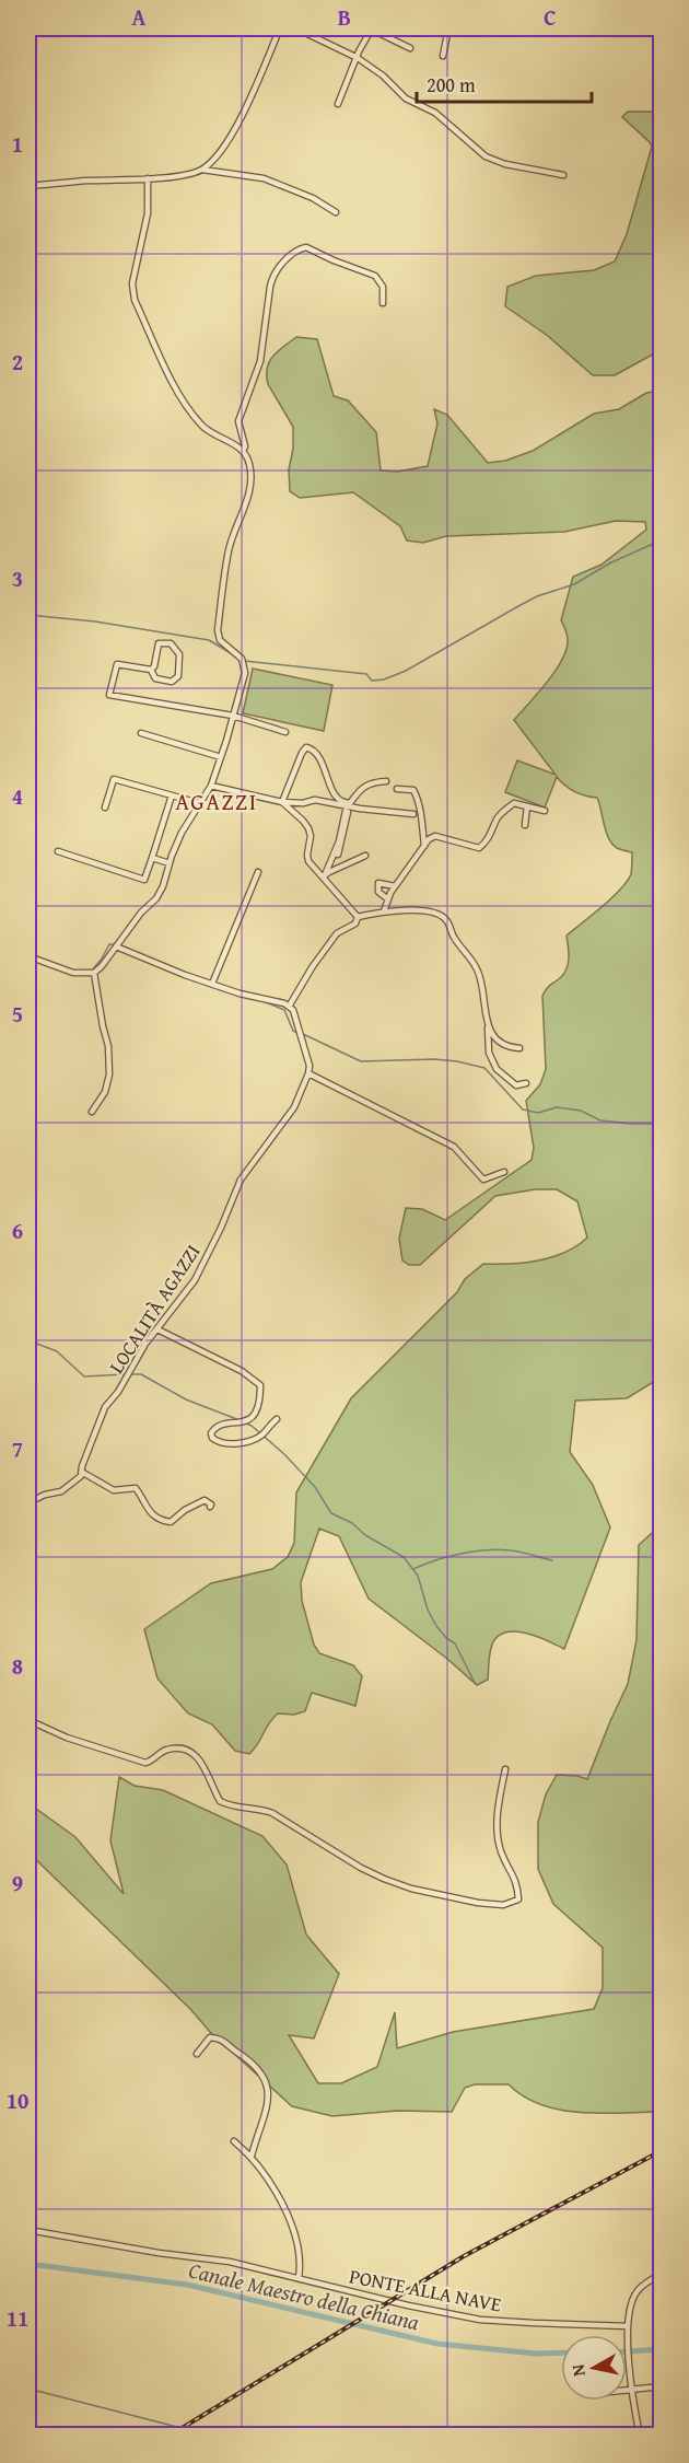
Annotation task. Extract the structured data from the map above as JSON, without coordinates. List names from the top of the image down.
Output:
{
  "streets": {
    "street": ["LOCALITÀ AGAZZI", "PONTE ALLA NAVE"]
  },
  "districts": ["AGAZZI"],
  "water": ["Canale Maestro della Chiana"],
  "scale_bar": "200 m",
  "north": "left",
  "grid": {
    "columns": ["A", "B", "C"],
    "rows": [
      "1",
      "2",
      "3",
      "4",
      "5",
      "6",
      "7",
      "8",
      "9",
      "10",
      "11"
    ]
  }
}
